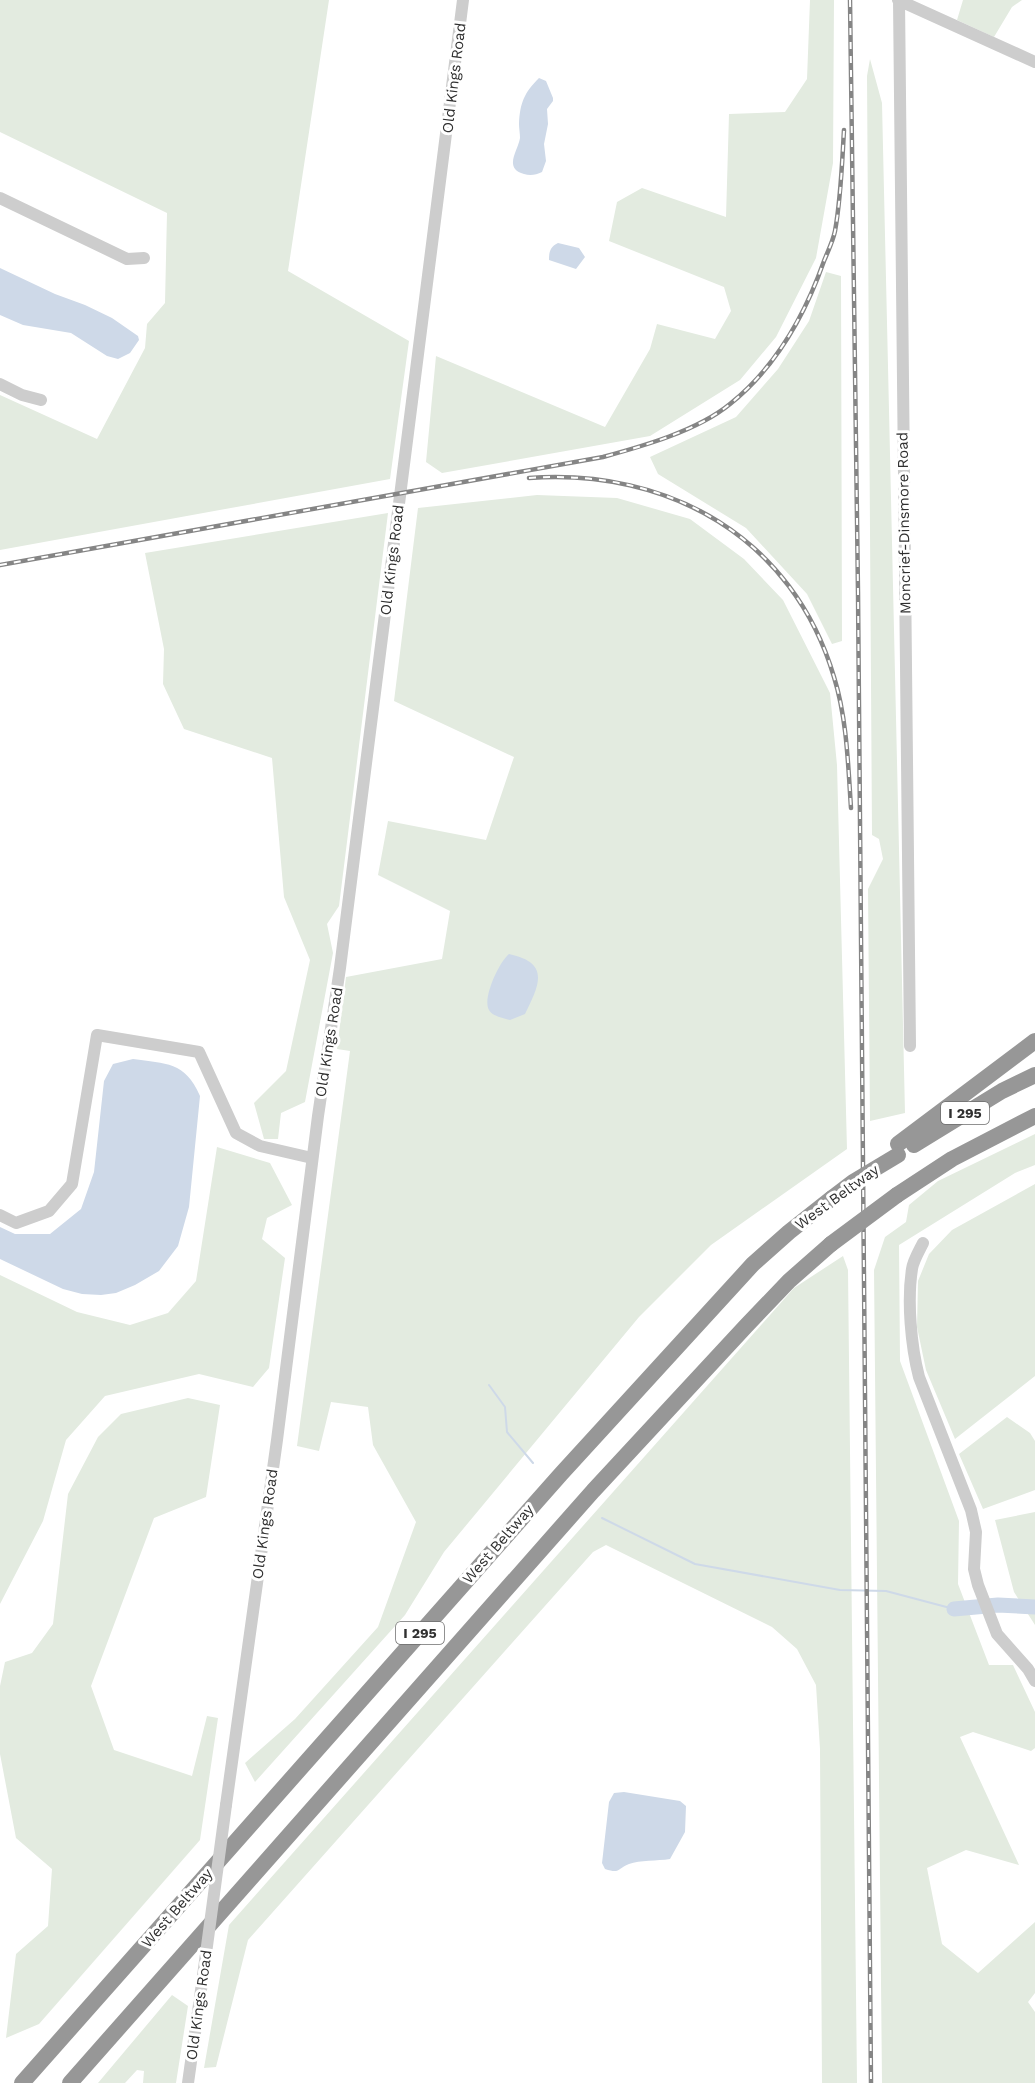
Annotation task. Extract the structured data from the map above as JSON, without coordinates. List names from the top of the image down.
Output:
{
  "streets": {
    "highway": ["I 295", "West Beltway"],
    "street": ["Old Kings Road", "Moncrief-Dinsmore Road"]
  }
}
